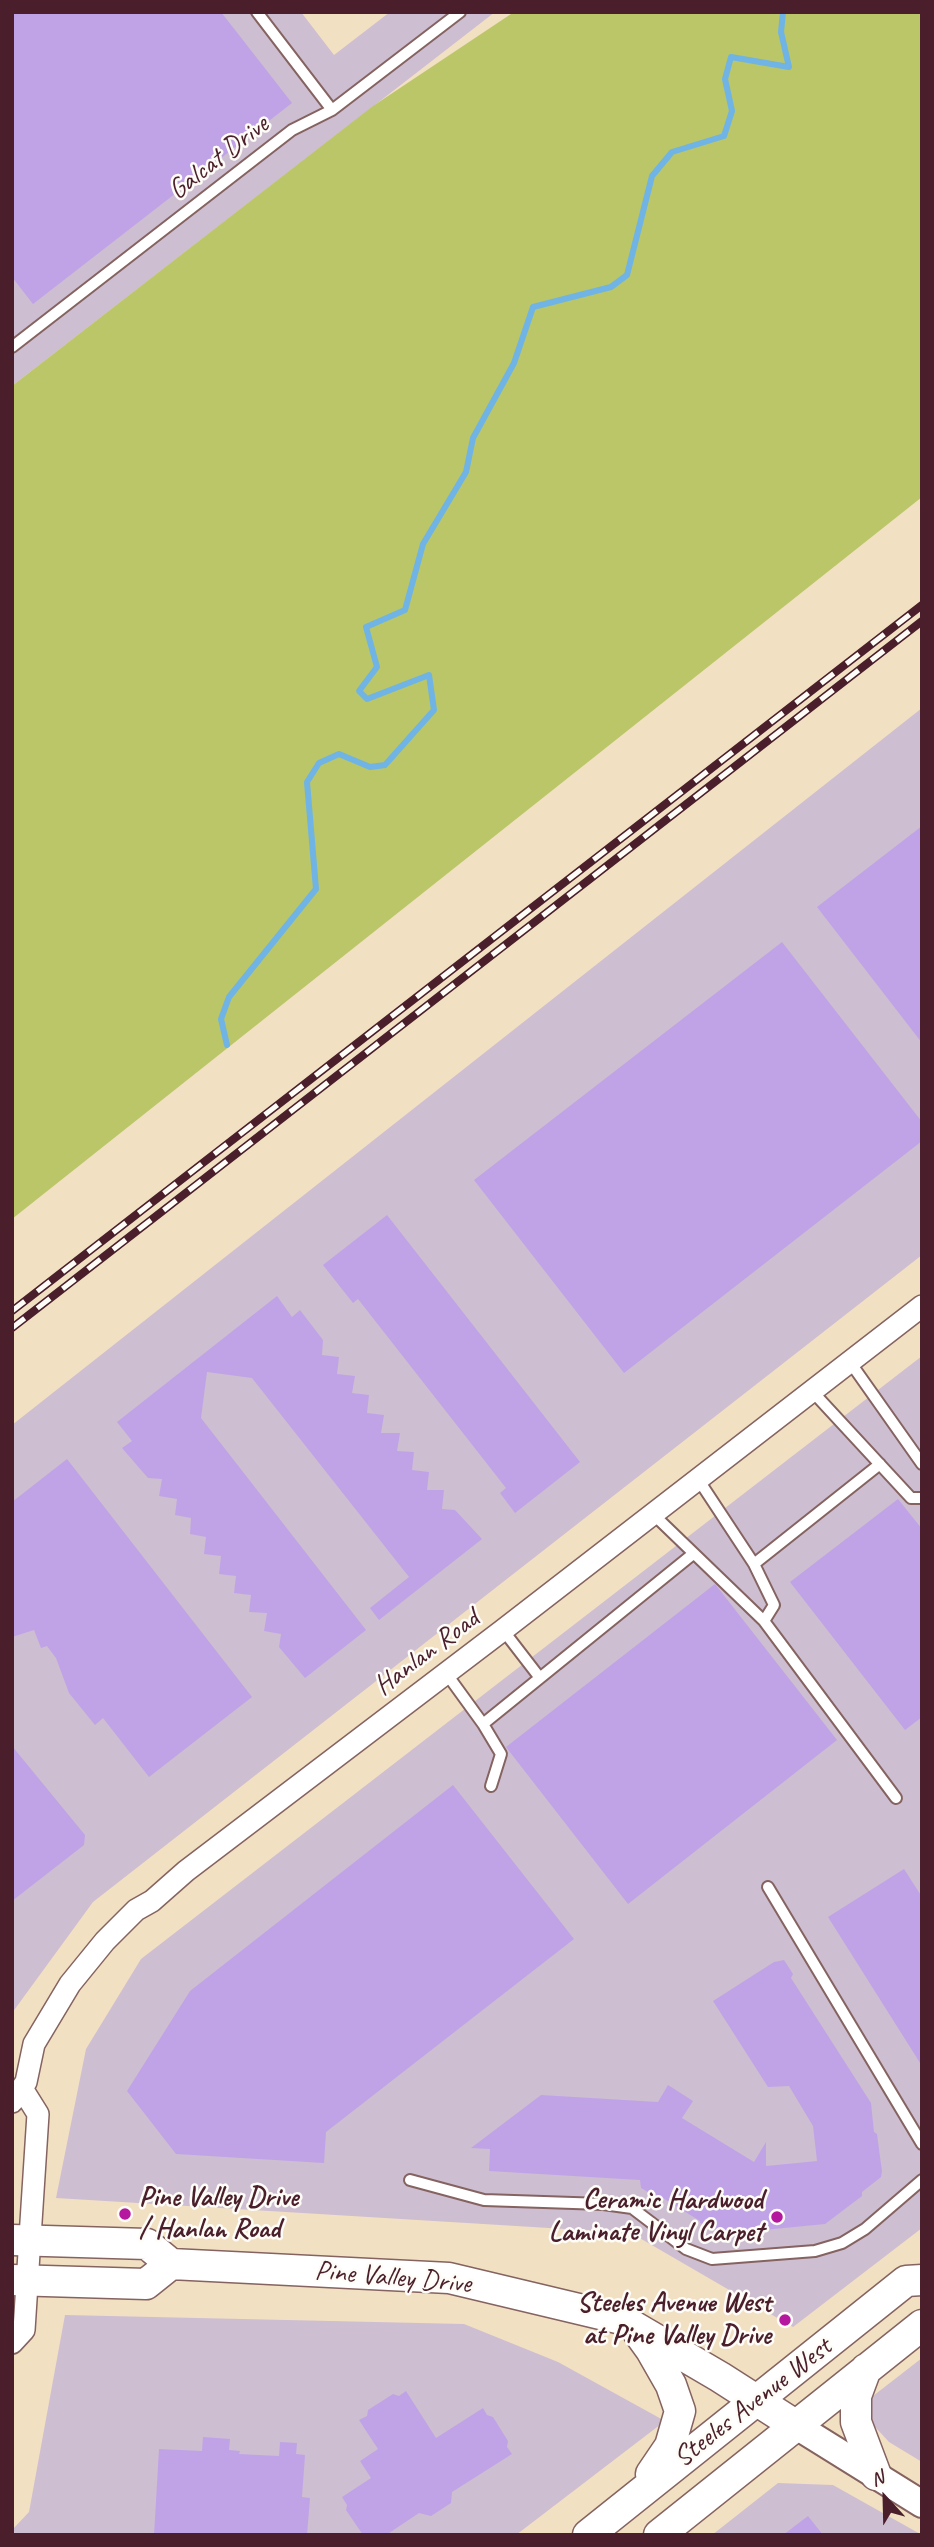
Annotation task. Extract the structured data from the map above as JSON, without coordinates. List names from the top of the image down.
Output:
{
  "streets": {
    "main road": ["Pine Valley Drive", "Steeles Avenue West"],
    "street": ["Hanlan Road"],
    "lane": ["Galcat Drive"]
  },
  "crossings": [
    ["Pine Valley Drive", "Steeles Avenue West"]
  ],
  "places": ["Pine Valley Drive / Hanlan Road", "Ceramic Hardwood Laminate Vinyl Carpet", "Steeles Avenue West at Pine Valley Drive"],
  "north": "top"
}
